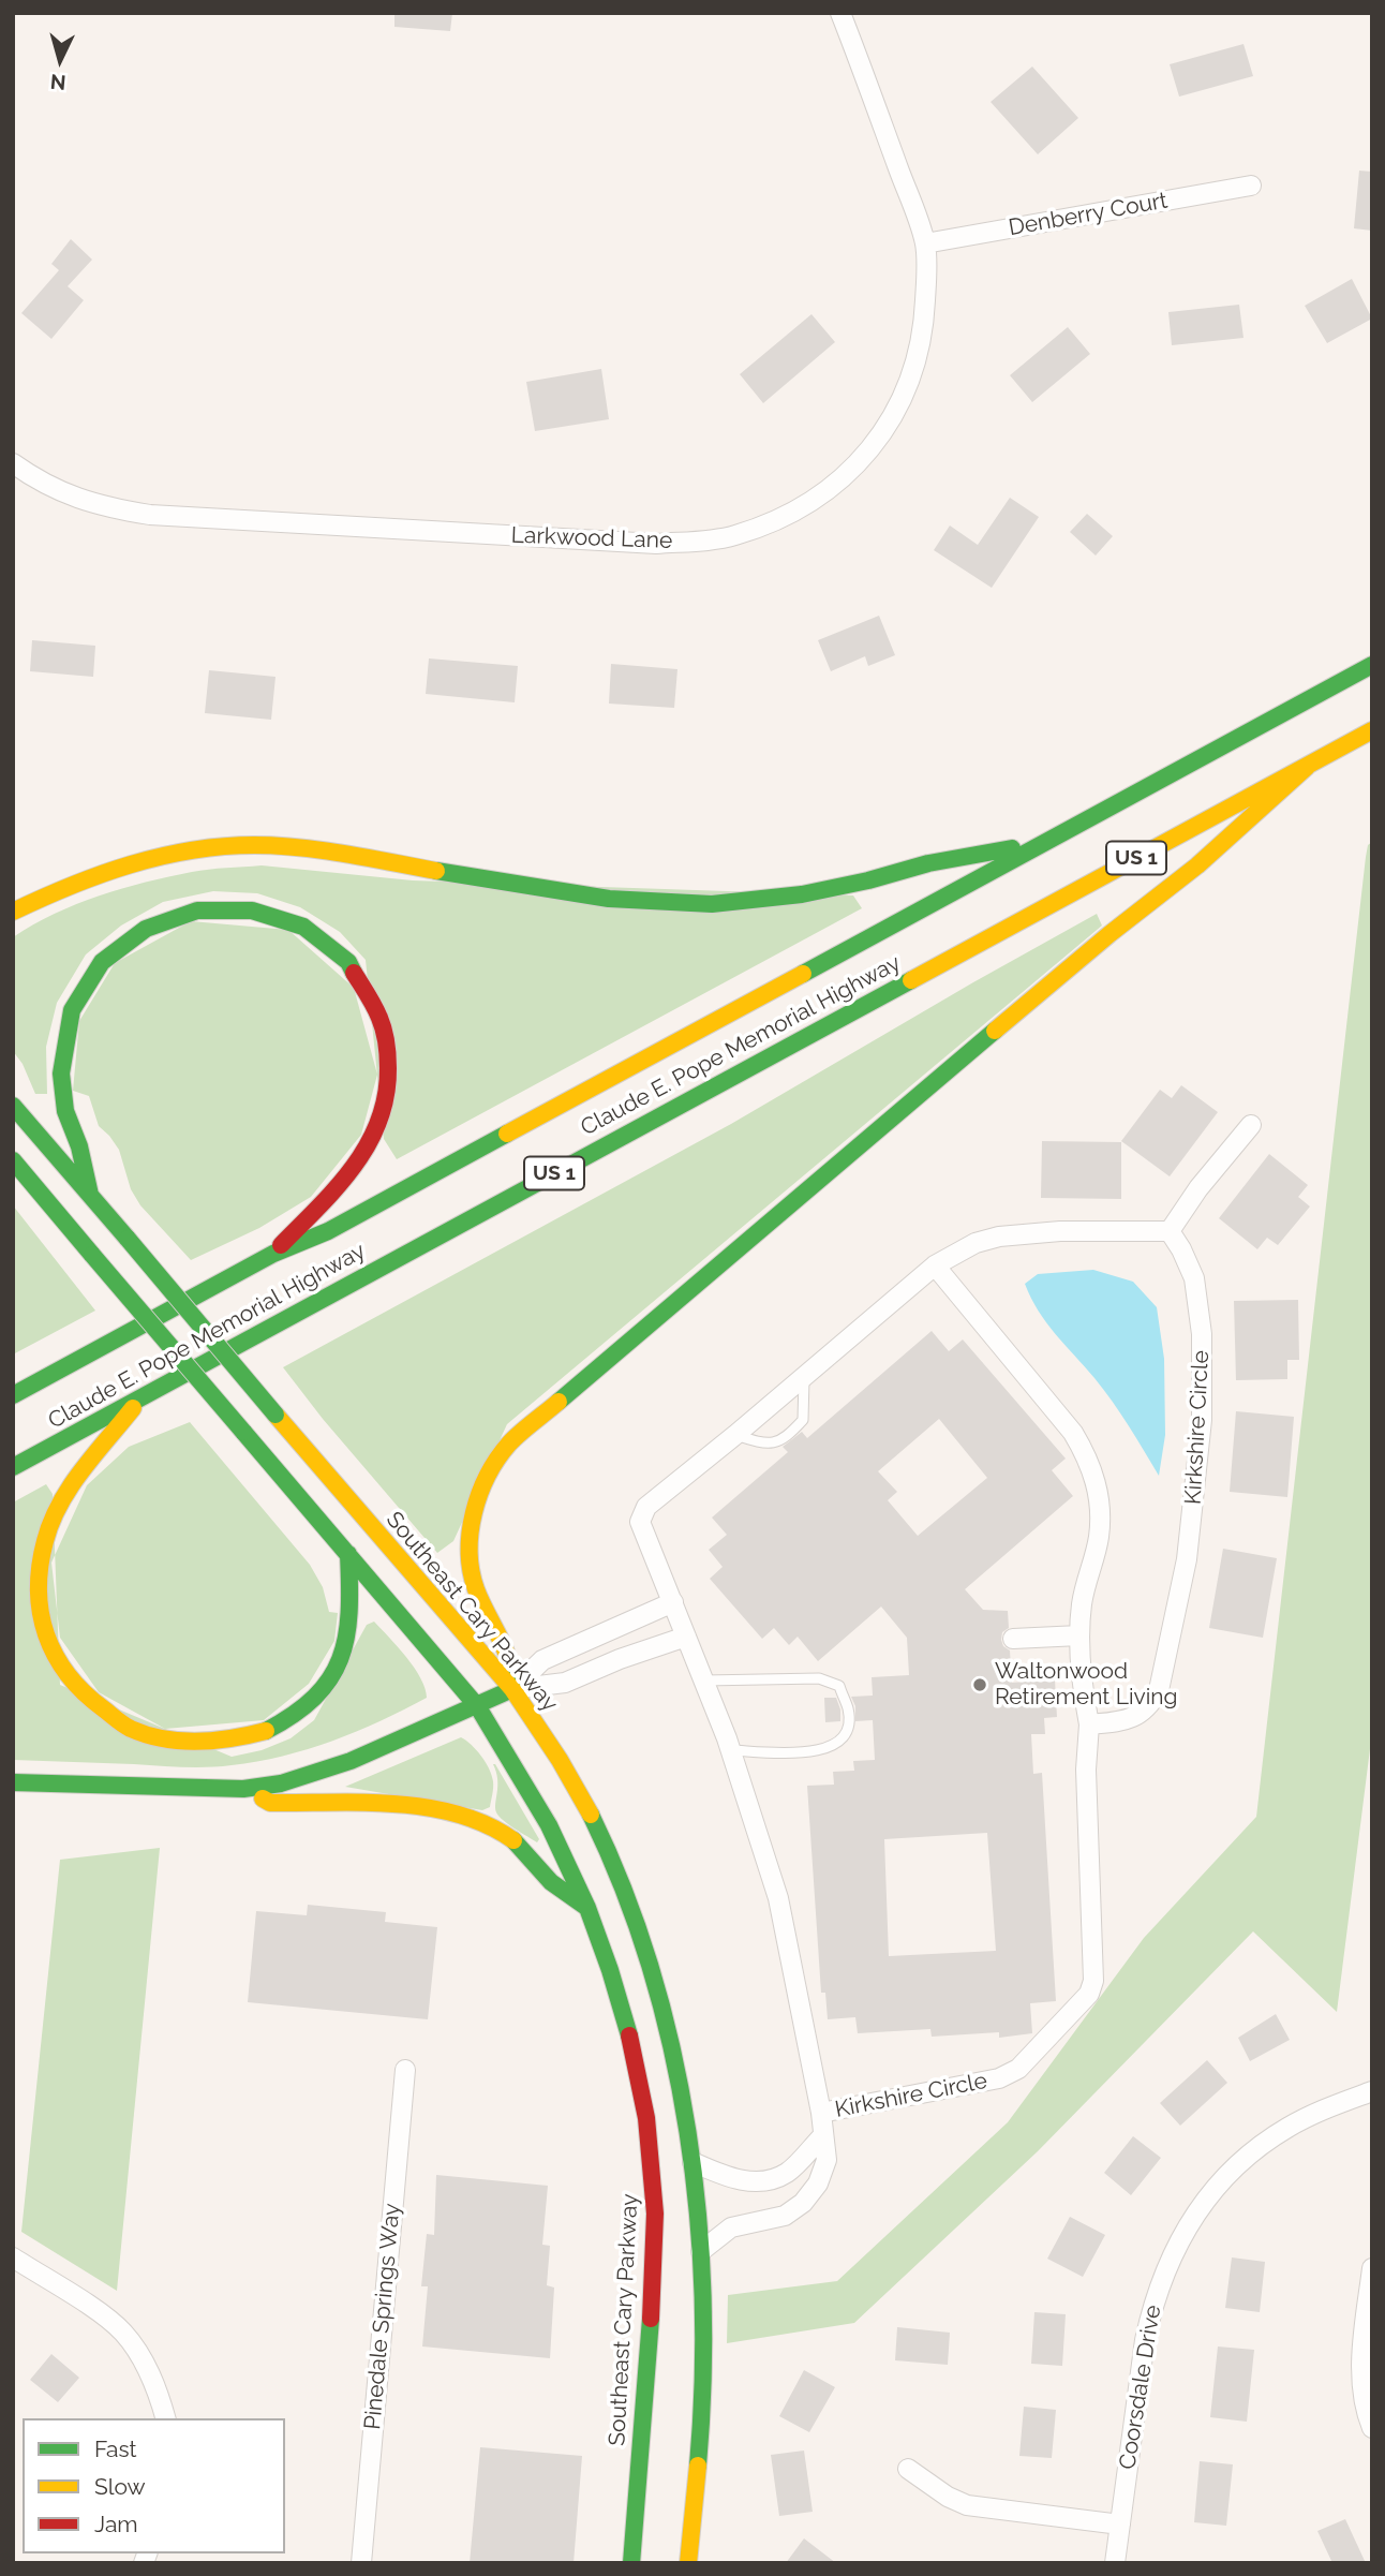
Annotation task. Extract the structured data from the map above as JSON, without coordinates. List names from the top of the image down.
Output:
{
  "streets": {
    "main road": ["US 1", "Claude E. Pope Memorial Highway", "Southeast Cary Parkway"],
    "street": [
      "Denberry Court",
      "Larkwood Lane",
      "Kirkshire Circle",
      "Pinedale Springs Way",
      "Coorsdale Drive"
    ]
  },
  "crossings": [
    ["Denberry Court", "Larkwood Lane"],
    ["Kirkshire Circle", "Southeast Cary Parkway"]
  ],
  "places": ["Waltonwood Retirement Living"],
  "legend": ["Fast", "Slow", "Jam"],
  "north": "bottom"
}
